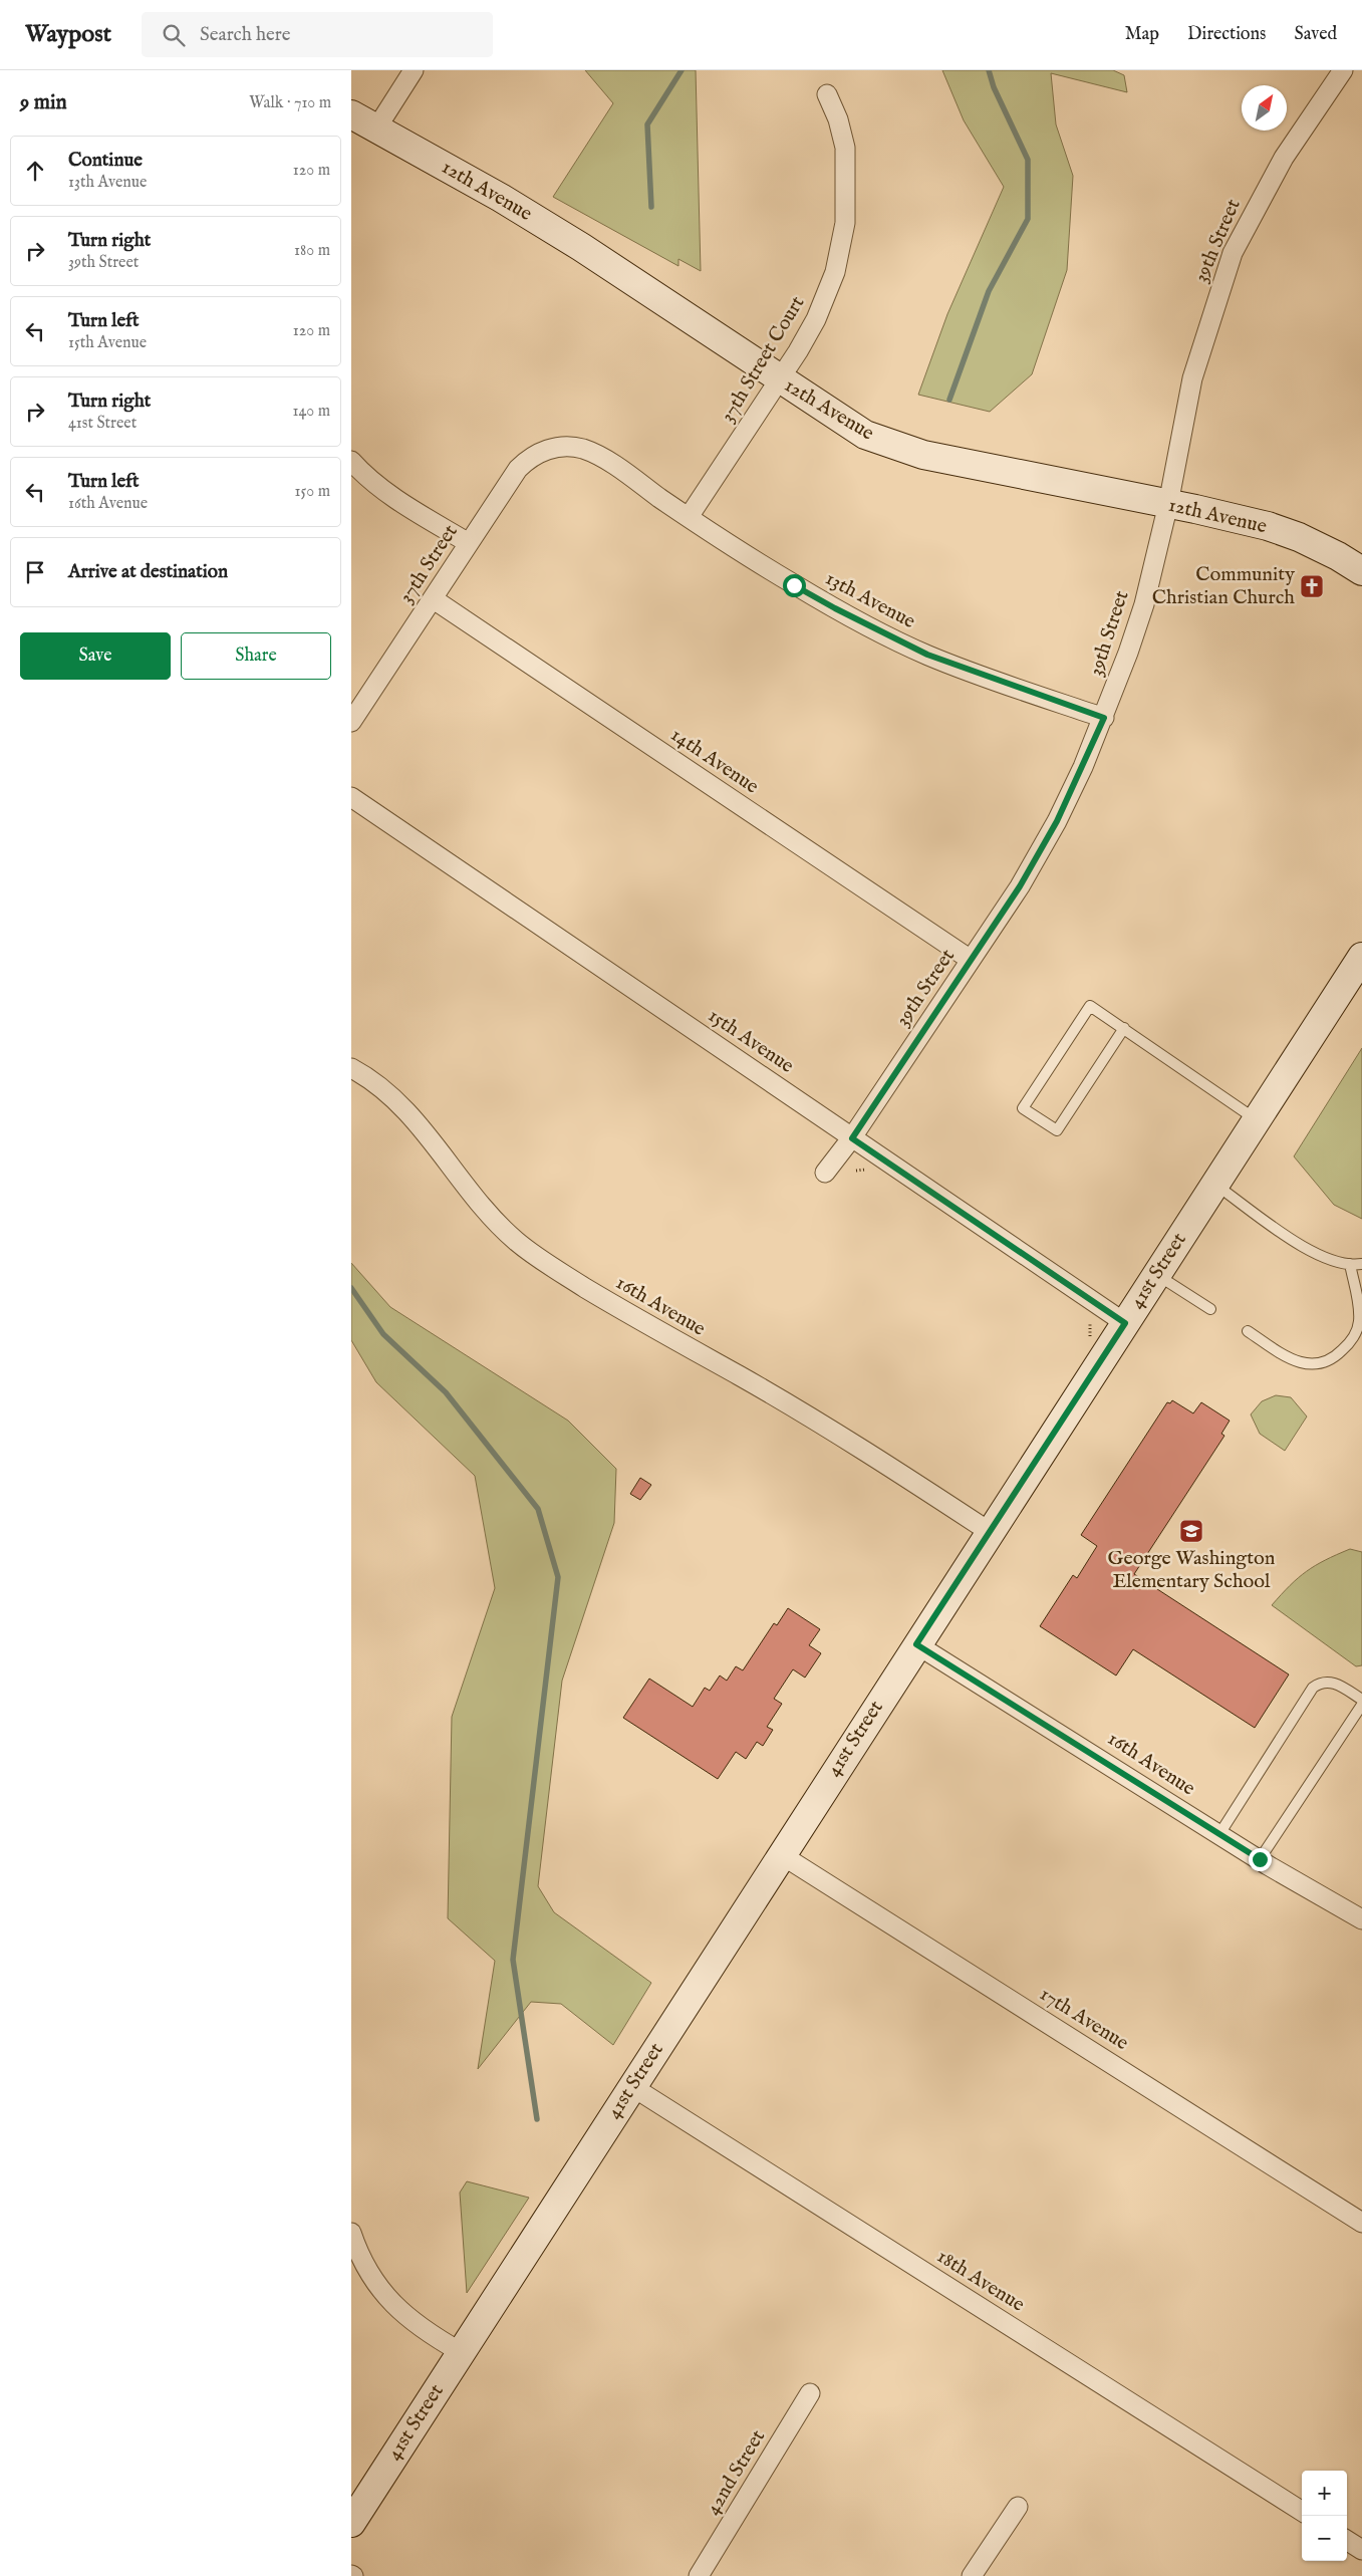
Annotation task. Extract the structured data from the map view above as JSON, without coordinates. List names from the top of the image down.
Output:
{
  "streets": {
    "street": [
      "12th Avenue",
      "39th Street",
      "37th Street Court",
      "37th Street",
      "13th Avenue",
      "14th Avenue",
      "15th Avenue",
      "41st Street",
      "16th Avenue",
      "17th Avenue",
      "18th Avenue",
      "42nd Street"
    ]
  },
  "crossings": [
    ["12th Avenue", "39th Street"],
    ["12th Avenue", "37th Street Court"],
    ["39th Street", "13th Avenue"],
    ["39th Street", "14th Avenue"],
    ["39th Street", "15th Avenue"],
    ["37th Street Court", "13th Avenue"],
    ["37th Street", "13th Avenue"],
    ["37th Street", "14th Avenue"],
    ["15th Avenue", "41st Street"],
    ["41st Street", "16th Avenue"],
    ["41st Street", "17th Avenue"],
    ["41st Street", "18th Avenue"]
  ],
  "places": {
    "church": ["Community Christian Church"],
    "school or university": ["George Washington Elementary School"]
  },
  "north": "top right",
  "page": {
    "header": "Waypost",
    "search": "Search here",
    "nav": ["Map", "Directions", "Saved"],
    "heading": ["9 min", "Walk · 710 m"],
    "list": [
      ["Continue", "13th Avenue", "120 m"],
      ["Turn right", "39th Street", "180 m"],
      ["Turn left", "15th Avenue", "120 m"],
      ["Turn right", "41st Street", "140 m"],
      ["Turn left", "16th Avenue", "150 m"],
      "Arrive at destination"
    ],
    "buttons": ["Save", "Share"],
    "map_buttons": ["+", "−"]
  }
}
